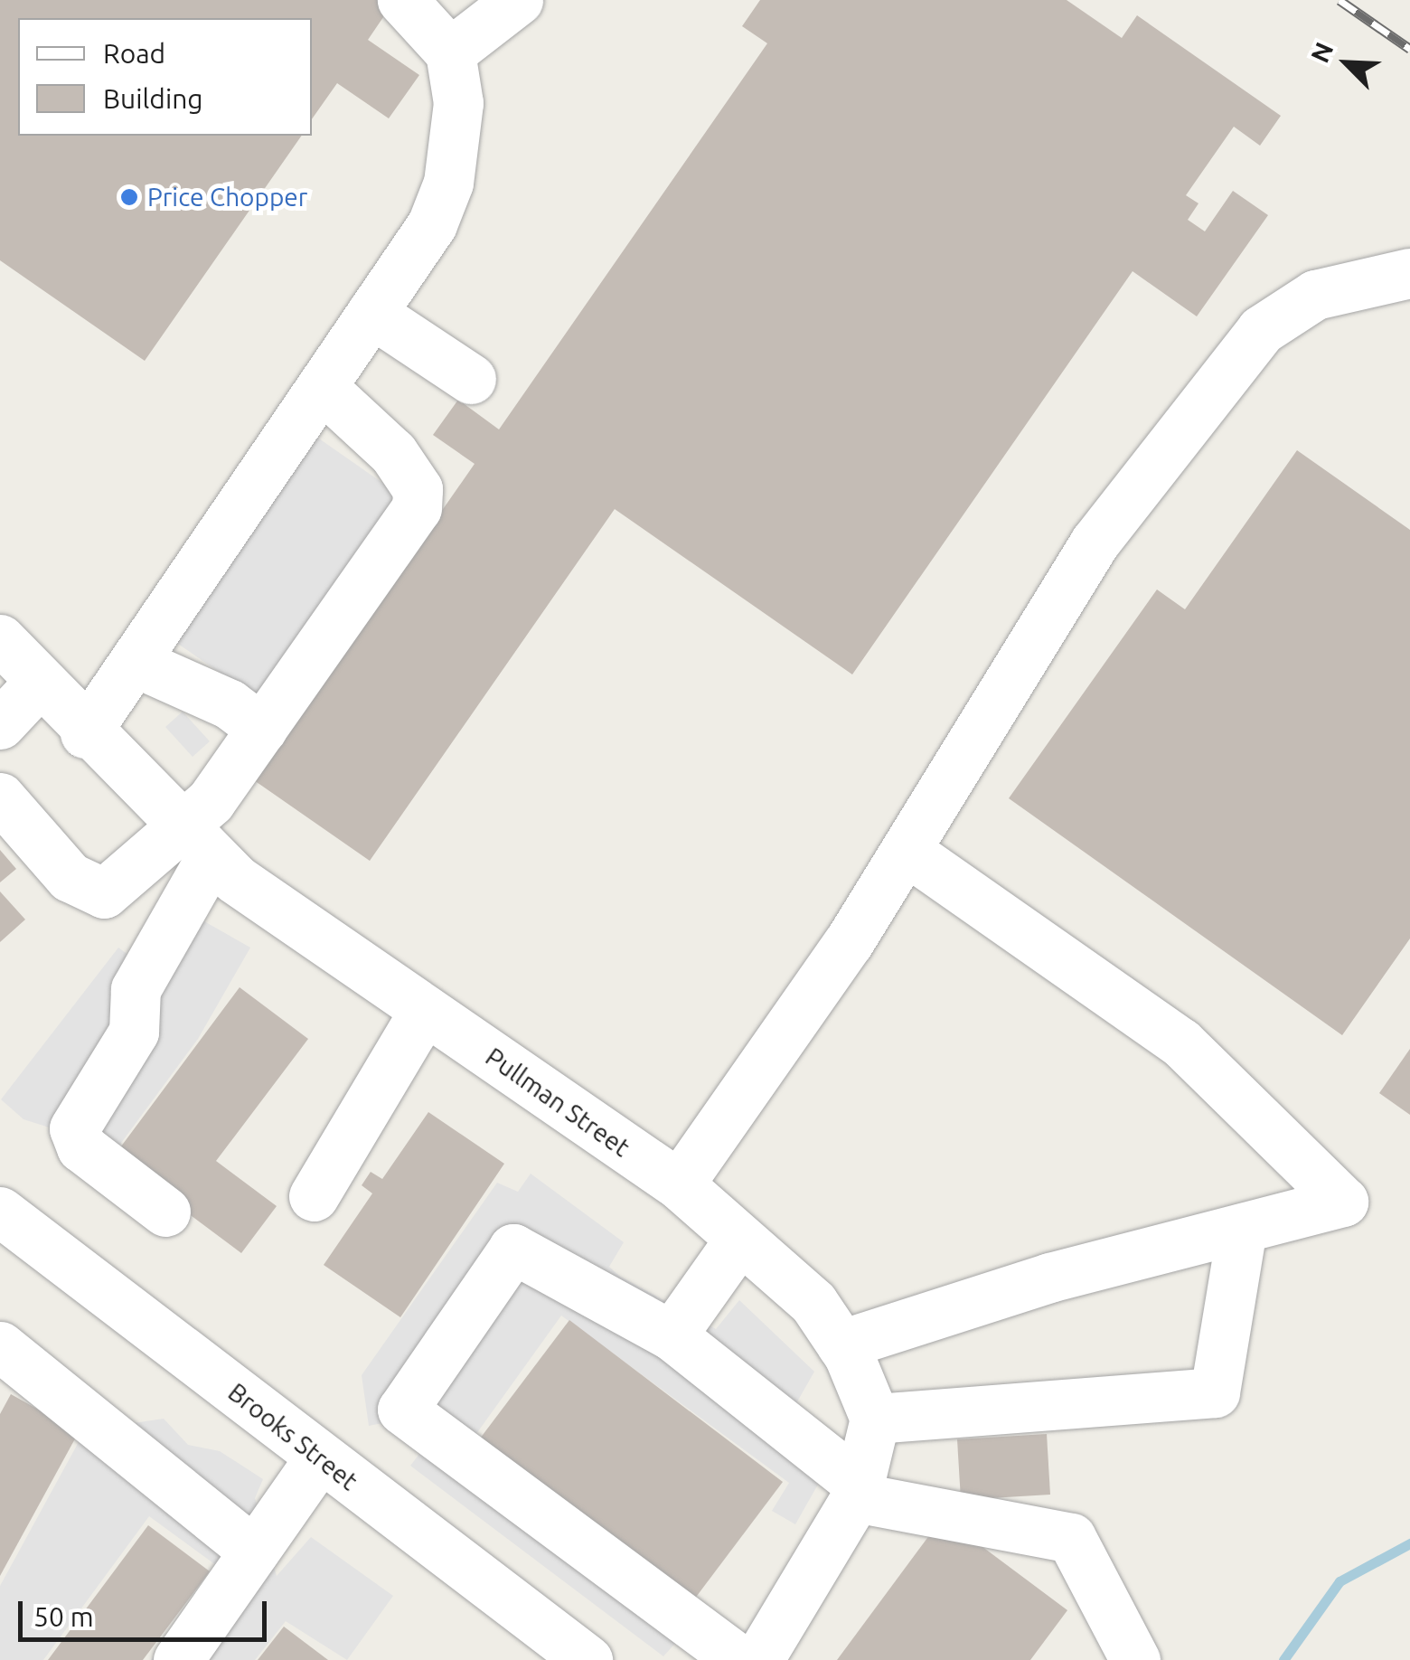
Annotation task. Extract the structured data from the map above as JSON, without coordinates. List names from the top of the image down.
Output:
{
  "streets": {
    "street": ["Pullman Street", "Brooks Street"]
  },
  "places": ["Price Chopper"],
  "legend": ["Road", "Building"],
  "scale_bar": "50 m",
  "north": "top left"
}
